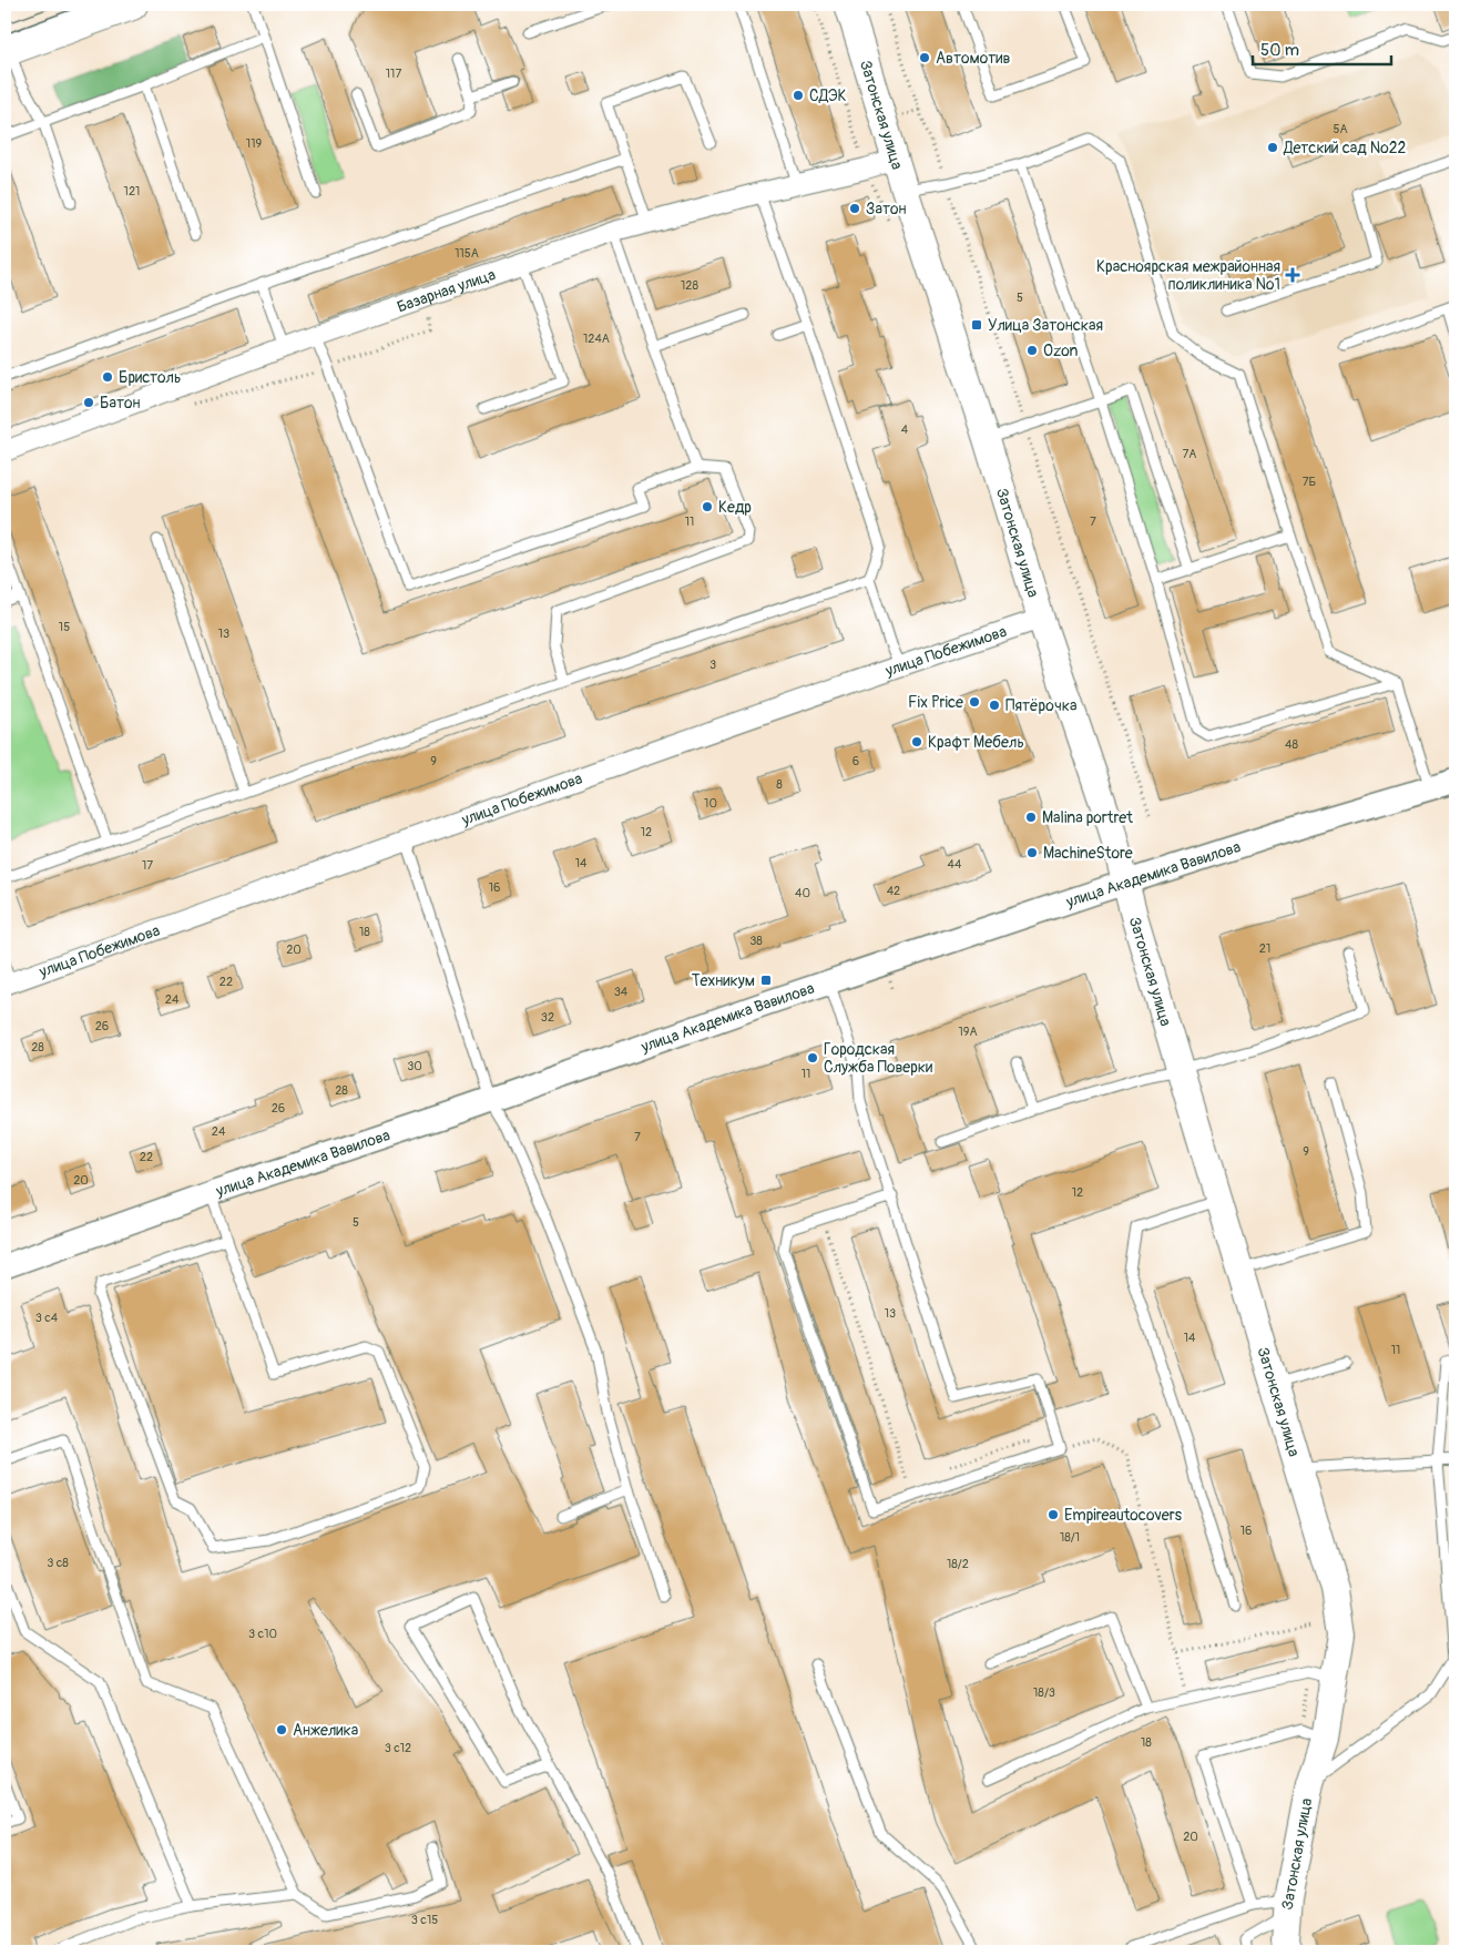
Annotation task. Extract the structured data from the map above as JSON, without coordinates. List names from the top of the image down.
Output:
{
  "streets": {
    "main road": ["Затонская улица"],
    "street": ["Базарная улица", "улица Побежимова", "улица Академика Вавилова"]
  },
  "crossings": [
    ["Затонская улица", "Базарная улица"],
    ["Затонская улица", "улица Побежимова"],
    ["Затонская улица", "улица Академика Вавилова"]
  ],
  "places": {
    "other": [
      "Автомотив",
      "СДЭК",
      "Детский сад №22",
      "Затон",
      "Ozon",
      "Бристоль",
      "Батон",
      "Кедр",
      "Fix Price",
      "Пятёрочка",
      "Крафт Мебель",
      "Malina portret",
      "MachineStore",
      "Городская Служба Поверки",
      "Empireautocovers",
      "Анжелика"
    ],
    "health": ["Красноярская межрайонная поликлиника №1"],
    "transit": ["Улица Затонская", "Техникум"]
  },
  "house_numbers": [
    "117",
    "5А",
    "119",
    "121",
    "115А",
    "128",
    "5",
    "124А",
    "4",
    "7А",
    "7Б",
    "11",
    "7",
    "15",
    "13",
    "3",
    "48",
    "9",
    "6",
    "8",
    "10",
    "12",
    "14",
    "44",
    "17",
    "16",
    "42",
    "40",
    "18",
    "38",
    "21",
    "20",
    "22",
    "34",
    "24",
    "32",
    "26",
    "19А",
    "28",
    "30",
    "11",
    "28",
    "26",
    "24",
    "7",
    "9",
    "22",
    "20",
    "12",
    "5",
    "13",
    "3 с4",
    "14",
    "11",
    "16",
    "18/1",
    "3 с8",
    "18/2",
    "3 с10",
    "18/3",
    "18",
    "3 с12",
    "20",
    "3 с15"
  ],
  "scale_bar": "50 m"
}
